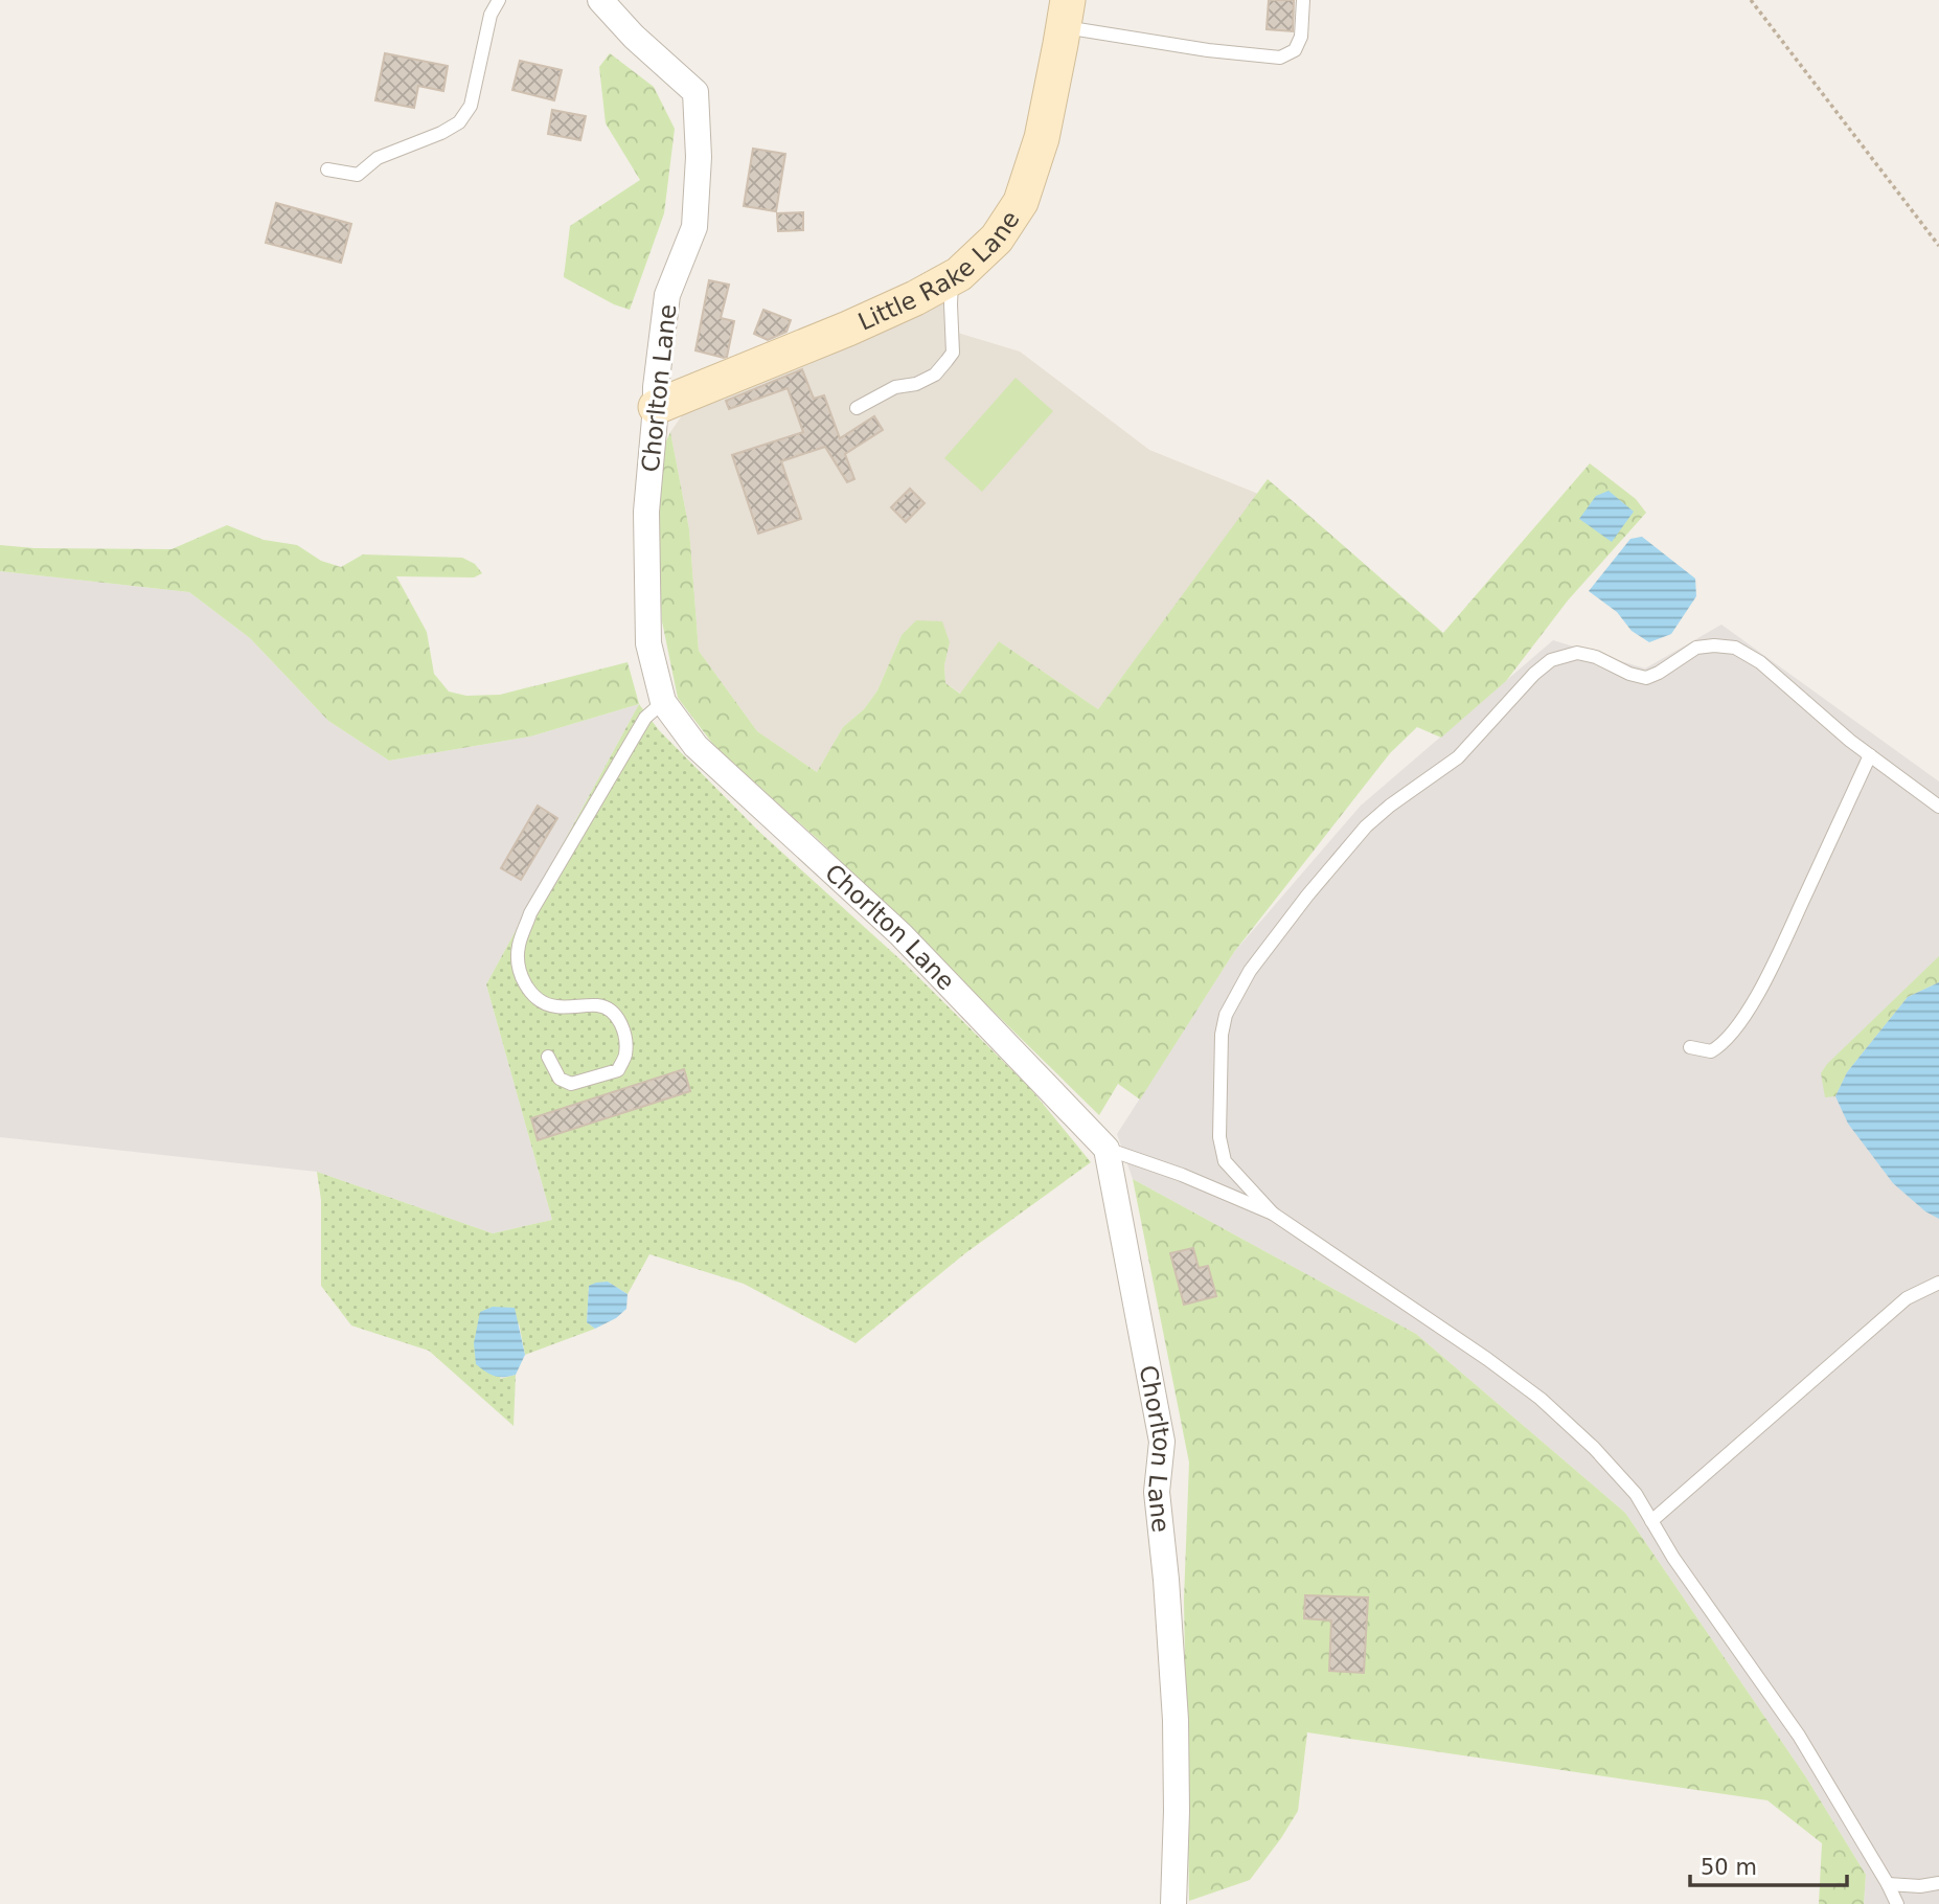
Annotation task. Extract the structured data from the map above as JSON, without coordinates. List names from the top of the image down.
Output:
{
  "streets": {
    "street": ["Little Rake Lane", "Chorlton Lane"]
  },
  "crossings": [
    ["Little Rake Lane", "Chorlton Lane"]
  ],
  "scale_bar": "50 m"
}
